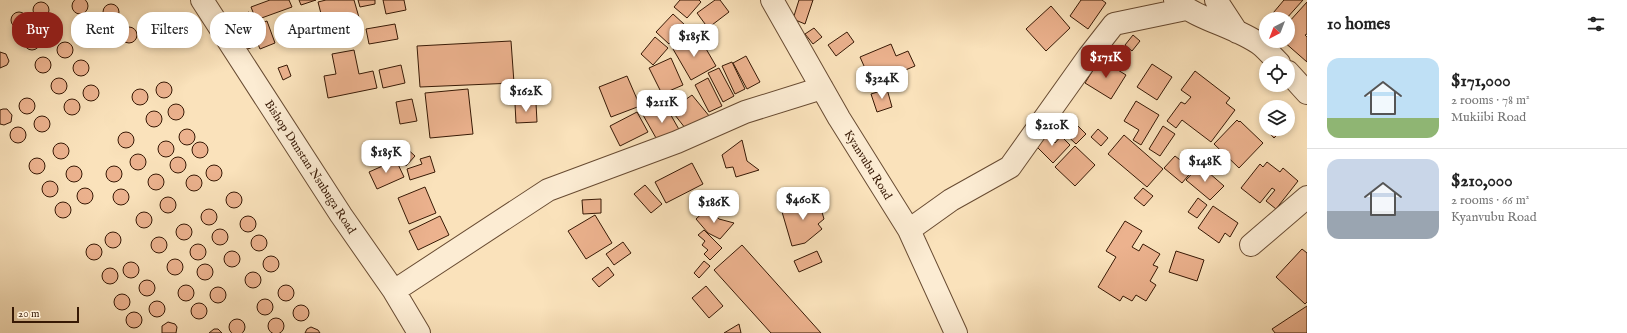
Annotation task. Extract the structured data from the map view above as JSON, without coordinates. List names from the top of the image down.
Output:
{
  "streets": {
    "street": ["Kyanvubu Road", "Bishop Dunstan Nsubuga Road"]
  },
  "scale_bar": "20 m",
  "north": "bottom left",
  "page": {
    "heading": "10 homes",
    "chip": [
      "Buy",
      "Rent",
      "Filters",
      "New",
      "Apartment"
    ],
    "price": [
      "$185K",
      "$171K",
      "$324K",
      "$162K",
      "$211K",
      "$210K",
      "$185K",
      "$148K",
      "$460K",
      "$186K"
    ],
    "list": [
      {
        "name": "$171,000",
        "note": "2 rooms · 78 m² · Mukiibi Road"
      },
      {
        "name": "$210,000",
        "note": "2 rooms · 66 m² · Kyanvubu Road"
      }
    ],
    "scale": "20 m"
  }
}
